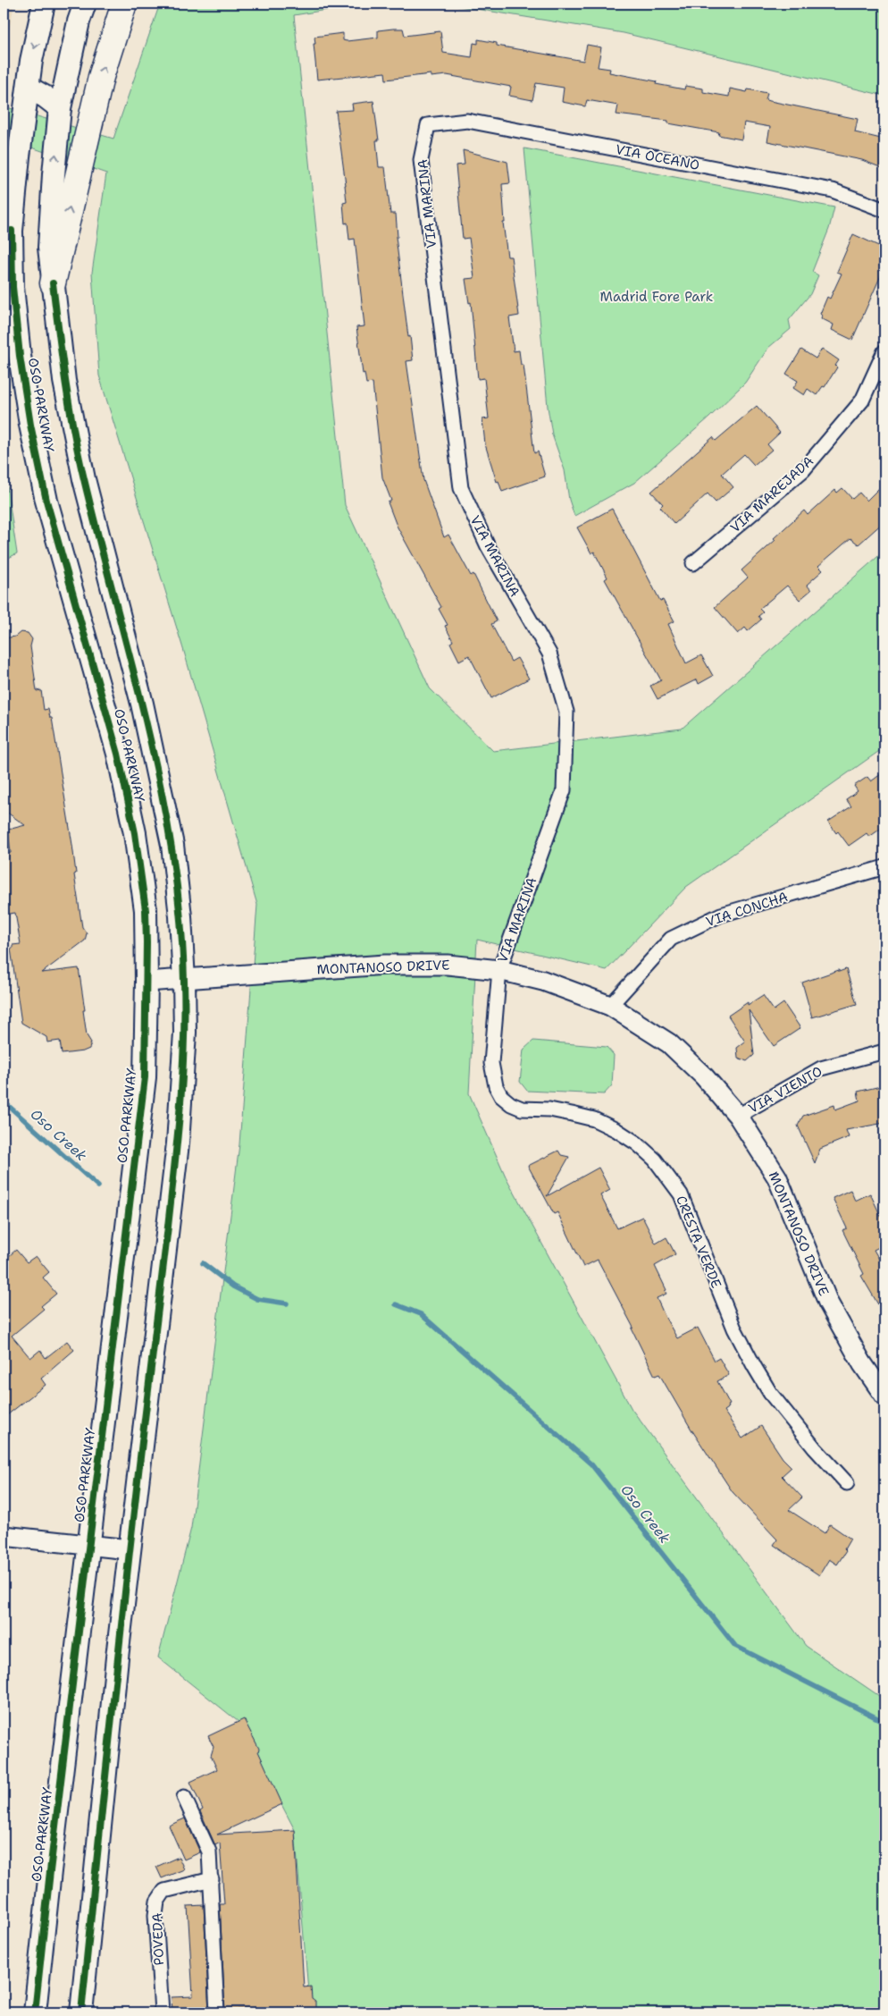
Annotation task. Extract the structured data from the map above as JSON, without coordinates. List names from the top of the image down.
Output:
{
  "streets": {
    "main road": ["OSO PARKWAY"],
    "street": [
      "VIA OCEANO",
      "VIA MARINA",
      "VIA MAREJADA",
      "VIA CONCHA",
      "MONTANOSO DRIVE",
      "VIA VIENTO",
      "CRESTA VERDE",
      "POVEDA"
    ]
  },
  "crossings": [
    ["VIA OCEANO", "VIA MARINA"],
    ["VIA MARINA", "MONTANOSO DRIVE"],
    ["VIA MARINA", "CRESTA VERDE"],
    ["OSO PARKWAY", "MONTANOSO DRIVE"],
    ["VIA CONCHA", "MONTANOSO DRIVE"],
    ["MONTANOSO DRIVE", "VIA VIENTO"],
    ["MONTANOSO DRIVE", "CRESTA VERDE"]
  ],
  "water": ["Oso Creek"],
  "parks": ["Madrid Fore Park"]
}
